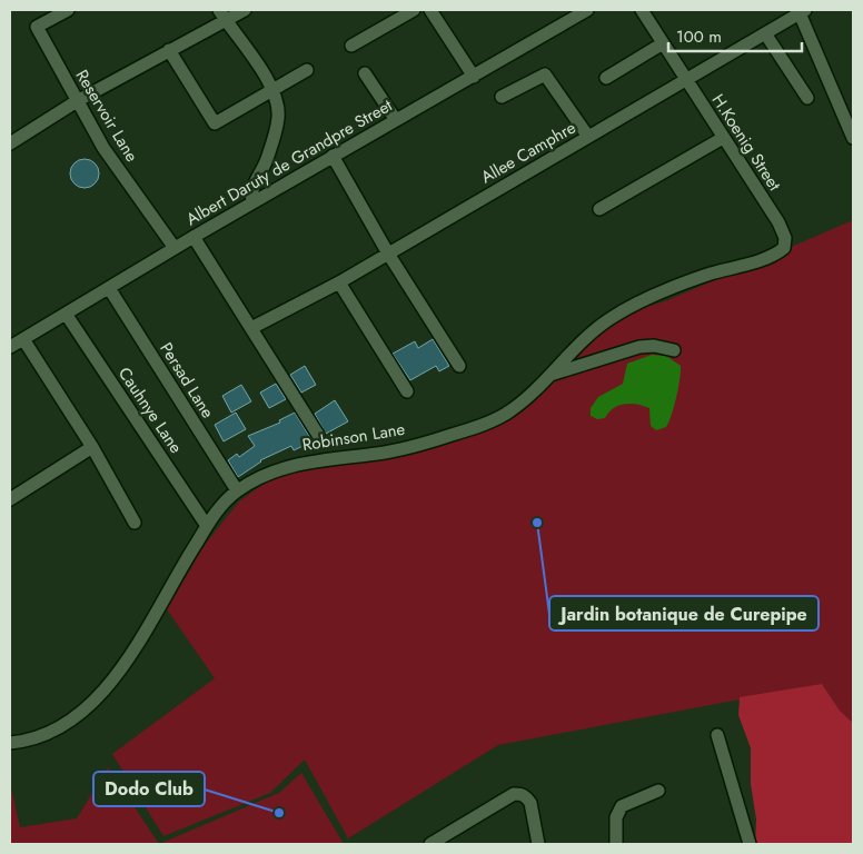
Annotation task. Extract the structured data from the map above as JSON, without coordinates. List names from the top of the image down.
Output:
{
  "streets": {
    "street": [
      "Reservoir Lane",
      "H.Koenig Street",
      "Allee Camphre",
      "Albert Daruty de Grandpre Street",
      "Persad Lane",
      "Cauhnye Lane",
      "Robinson Lane"
    ]
  },
  "crossings": [
    ["Reservoir Lane", "Albert Daruty de Grandpre Street"],
    ["H.Koenig Street", "Allee Camphre"],
    ["H.Koenig Street", "Robinson Lane"],
    ["Albert Daruty de Grandpre Street", "Persad Lane"],
    ["Albert Daruty de Grandpre Street", "Cauhnye Lane"],
    ["Persad Lane", "Robinson Lane"],
    ["Cauhnye Lane", "Robinson Lane"]
  ],
  "places": ["Jardin botanique de Curepipe", "Dodo Club"],
  "scale_bar": "100 m"
}
